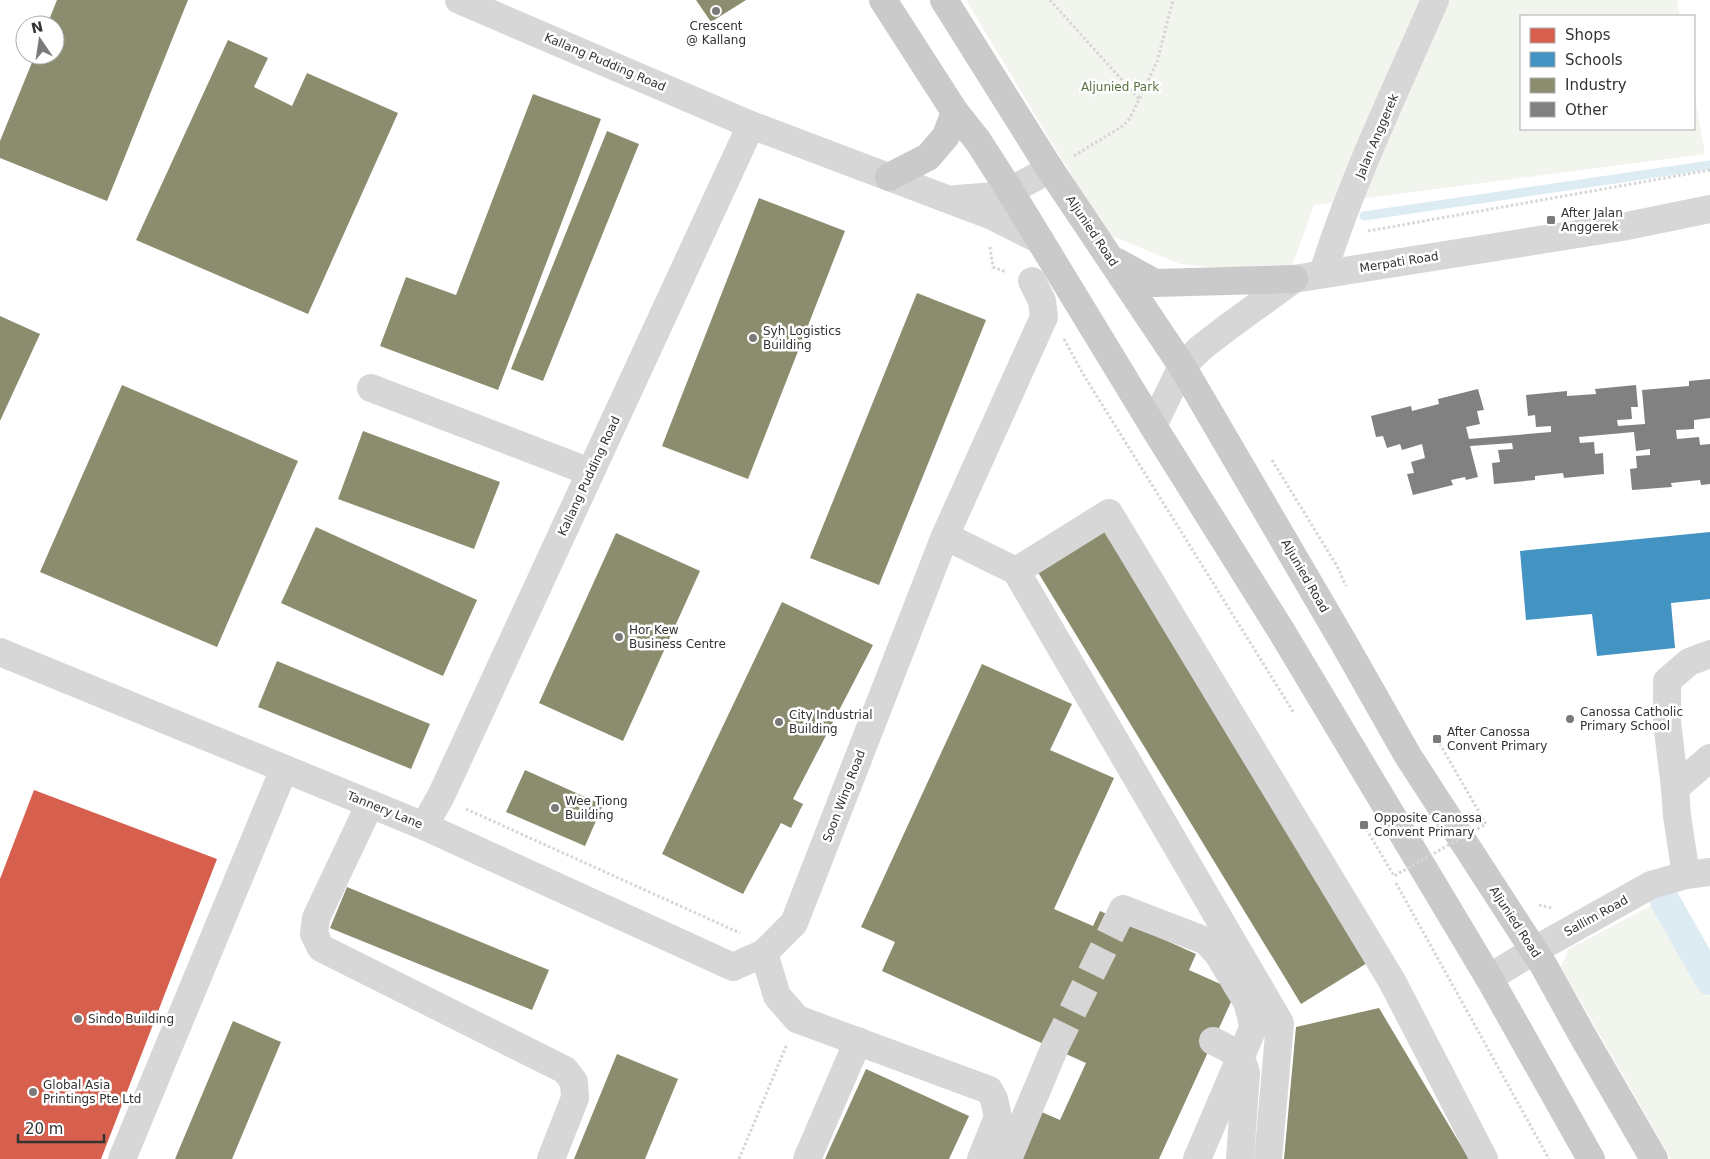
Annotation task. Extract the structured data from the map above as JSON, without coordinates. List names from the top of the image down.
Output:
{
  "streets": {
    "main road": ["Aljunied Road"],
    "street": [
      "Kallang Pudding Road",
      "Jalan Anggerek",
      "Merpati Road",
      "Soon Wing Road",
      "Tannery Lane",
      "Sallim Road"
    ]
  },
  "crossings": [
    ["Kallang Pudding Road", "Aljunied Road"],
    ["Kallang Pudding Road", "Tannery Lane"],
    ["Jalan Anggerek", "Merpati Road"],
    ["Aljunied Road", "Merpati Road"],
    ["Aljunied Road", "Sallim Road"],
    ["Soon Wing Road", "Tannery Lane"]
  ],
  "parks": ["Aljunied Park"],
  "places": {
    "other": [
      "Crescent @ Kallang",
      "Syh Logistics Building",
      "Hor Kew Business Centre",
      "Canossa Catholic Primary School",
      "City Industrial Building",
      "Wee Tiong Building",
      "Sindo Building",
      "Global Asia Printings Pte Ltd"
    ],
    "transit": ["After Jalan Anggerek", "After Canossa Convent Primary", "Opposite Canossa Convent Primary"]
  },
  "legend": [
    "Shops",
    "Schools",
    "Industry",
    "Other"
  ],
  "scale_bar": "20 m",
  "north": "top"
}
